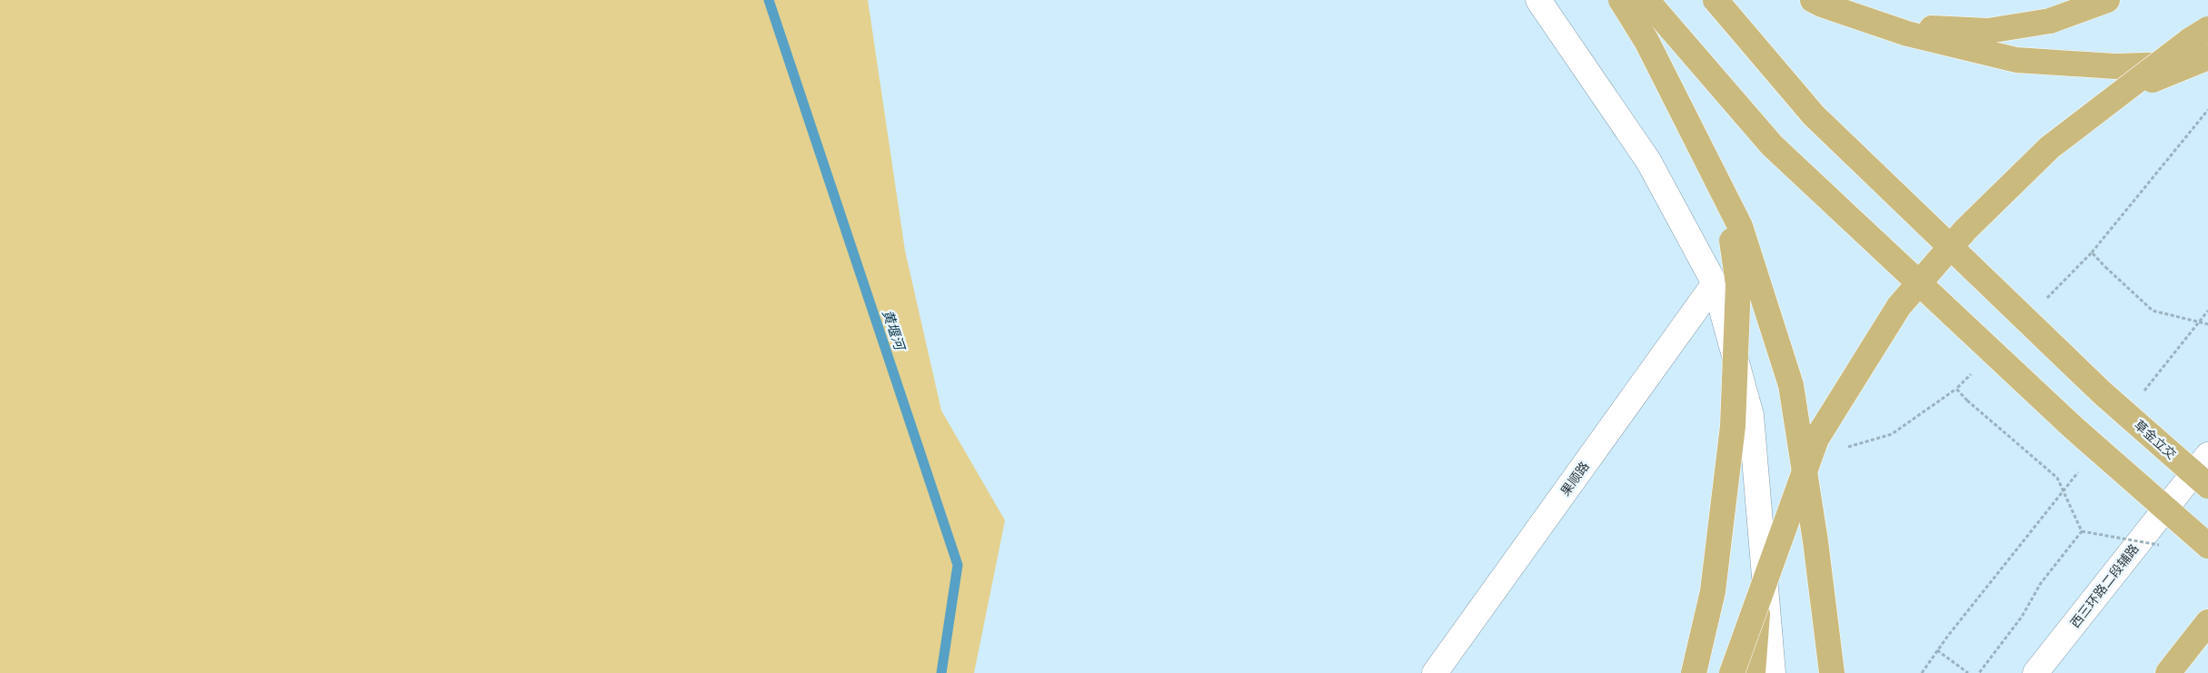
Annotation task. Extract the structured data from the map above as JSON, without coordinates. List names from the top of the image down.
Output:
{
  "streets": {
    "highway": ["草金立交"],
    "main road": ["果顺路", "西三环路二段辅路"]
  },
  "water": ["黄堰河"]
}
